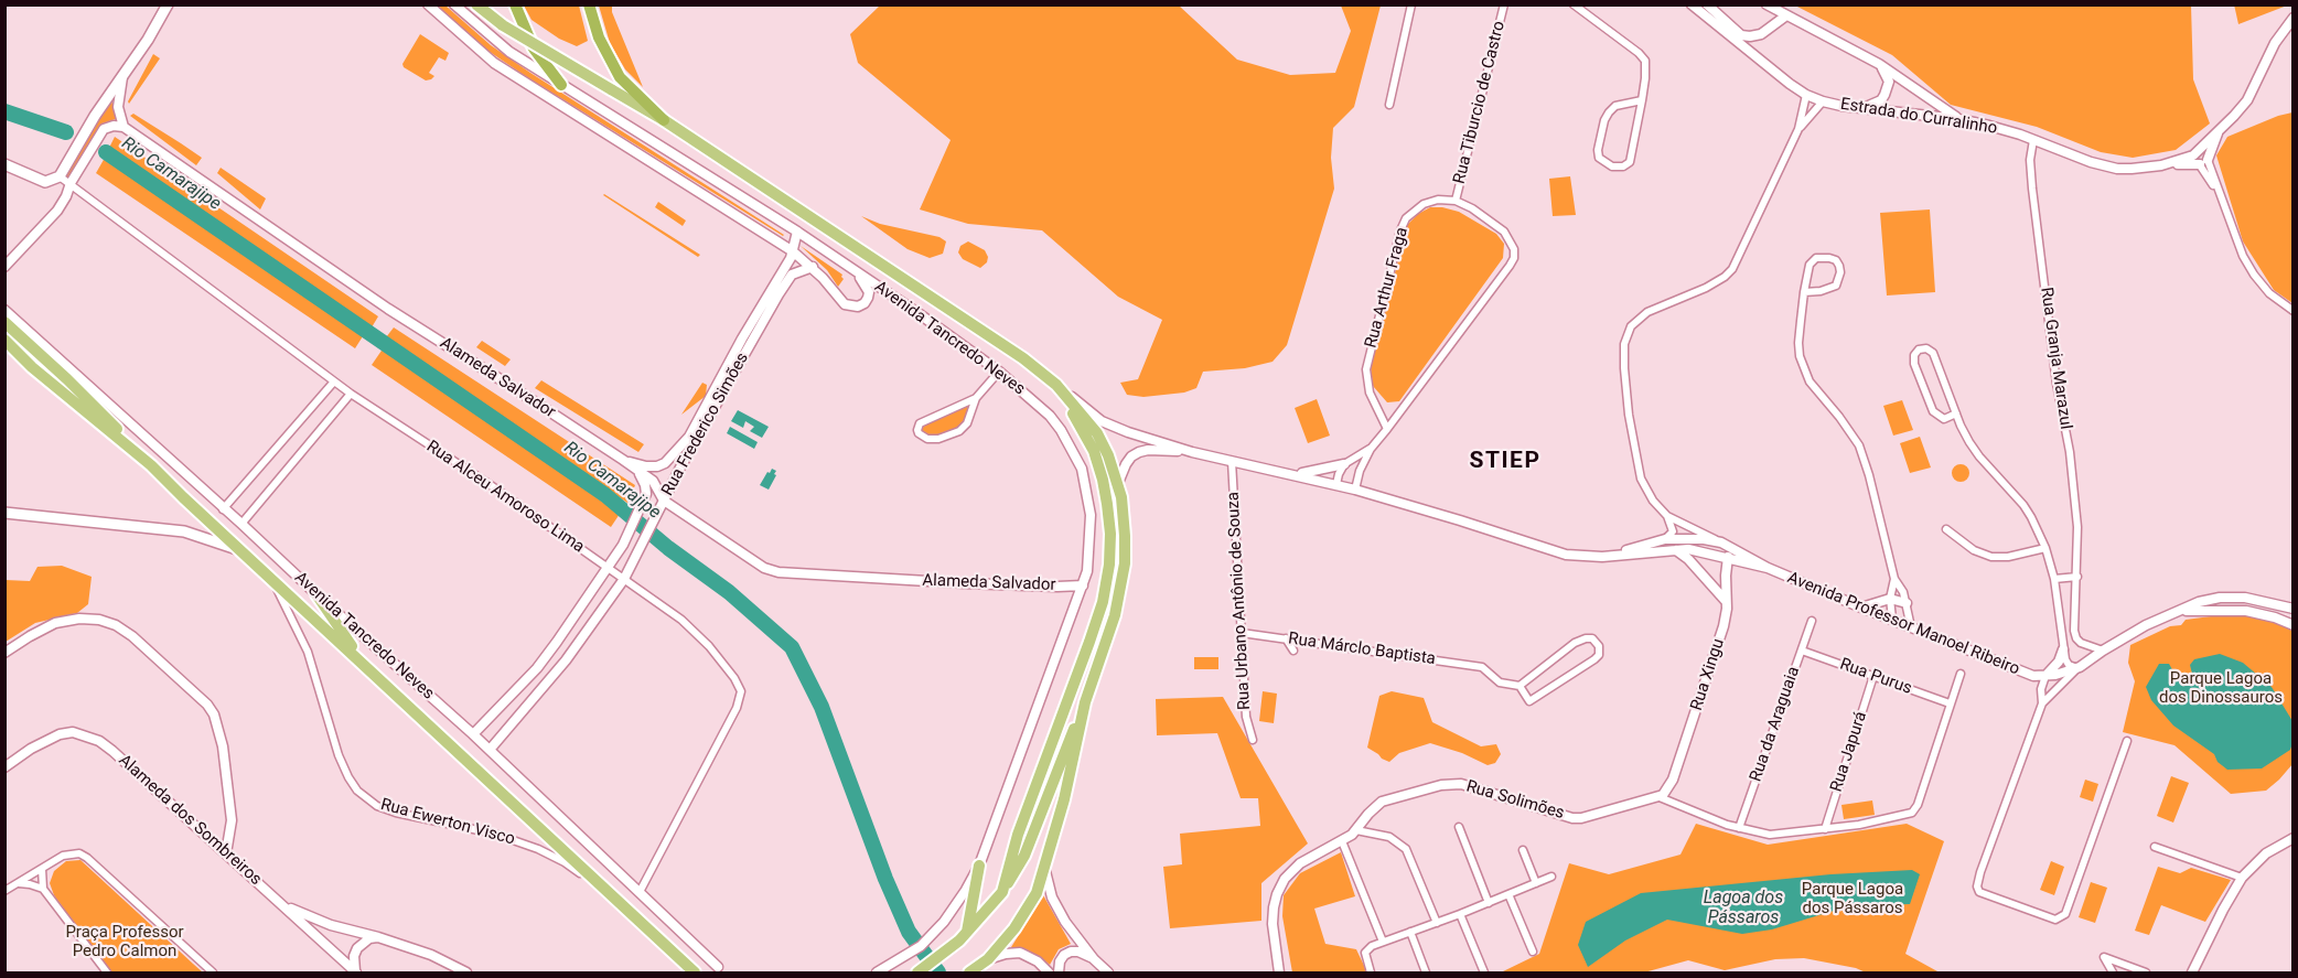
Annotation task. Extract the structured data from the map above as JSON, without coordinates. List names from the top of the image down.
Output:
{
  "streets": {
    "main road": ["Avenida Tancredo Neves", "Rua Alceu Amoroso Lima"],
    "street": [
      "Rua Tiburcio de Castro",
      "Estrada do Curralinho",
      "Rua Arthur Fraga",
      "Rua Granja Marazul",
      "Alameda Salvador",
      "Rua Frederico Simões",
      "Rua Urbano Antônio de Souza",
      "Avenida Professor Manoel Ribeiro",
      "Rua Márclo Baptista",
      "Rua Xingu",
      "Rua Purus",
      "Rua da Araguaia",
      "Rua Japurá",
      "Rua Solimões",
      "Alameda dos Sombreiros",
      "Rua Ewerton Visco"
    ]
  },
  "crossings": [
    ["Rua Tiburcio de Castro", "Rua Arthur Fraga"],
    ["Estrada do Curralinho", "Rua Granja Marazul"],
    ["Avenida Tancredo Neves", "Alameda Salvador"],
    ["Avenida Tancredo Neves", "Rua Frederico Simões"],
    ["Avenida Tancredo Neves", "Rua Alceu Amoroso Lima"],
    ["Avenida Tancredo Neves", "Avenida Professor Manoel Ribeiro"],
    ["Avenida Tancredo Neves", "Rua Ewerton Visco"],
    ["Rua Granja Marazul", "Avenida Professor Manoel Ribeiro"],
    ["Alameda Salvador", "Rua Frederico Simões"],
    ["Rua Frederico Simões", "Rua Alceu Amoroso Lima"],
    ["Rua Urbano Antônio de Souza", "Avenida Professor Manoel Ribeiro"],
    ["Rua Urbano Antônio de Souza", "Rua Márclo Baptista"],
    ["Avenida Professor Manoel Ribeiro", "Rua Xingu"],
    ["Rua Xingu", "Rua Solimões"],
    ["Rua Purus", "Rua da Araguaia"],
    ["Rua Purus", "Rua Japurá"]
  ],
  "districts": ["STIEP"],
  "water": ["Rio Camarajipe", "Lagoa dos Pássaros"],
  "parks": ["Parque Lagoa dos Dinossauros", "Parque Lagoa dos Pássaros", "Praça Professor Pedro Calmon"]
}
